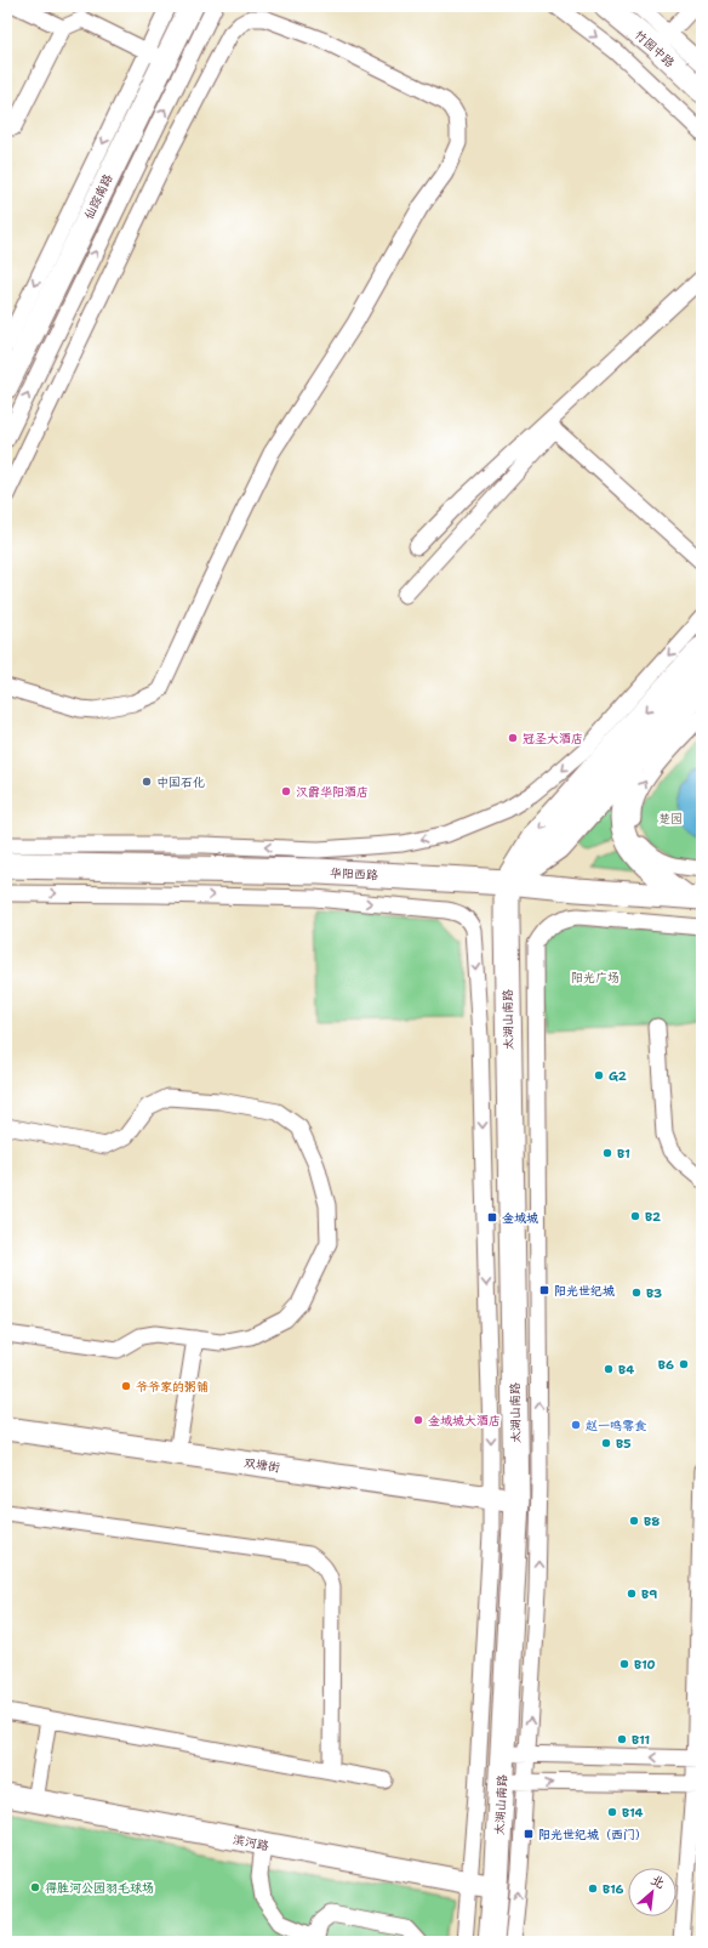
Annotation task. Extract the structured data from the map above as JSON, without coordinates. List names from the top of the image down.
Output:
{
  "streets": {
    "main road": ["华阳西路", "太湖山南路"],
    "street": [
      "竹园中路",
      "仙踪南路",
      "双塘街",
      "滨河路"
    ]
  },
  "crossings": [
    ["华阳西路", "太湖山南路"],
    ["太湖山南路", "双塘街"],
    ["太湖山南路", "滨河路"]
  ],
  "parks": ["楚园", "阳光广场"],
  "places": {
    "other": [
      "冠圣大酒店",
      "中国石化",
      "汉爵华阳酒店",
      "G2",
      "B1",
      "B2",
      "B3",
      "B6",
      "B4",
      "爷爷家的粥铺",
      "金域城大酒店",
      "赵一鸣零食",
      "B5",
      "B8",
      "B9",
      "B10",
      "B11",
      "B14",
      "得胜河公园羽毛球场",
      "B16"
    ],
    "transit": ["金域城", "阳光世纪城", "阳光世纪城（西门）"]
  },
  "north": "top right"
}
